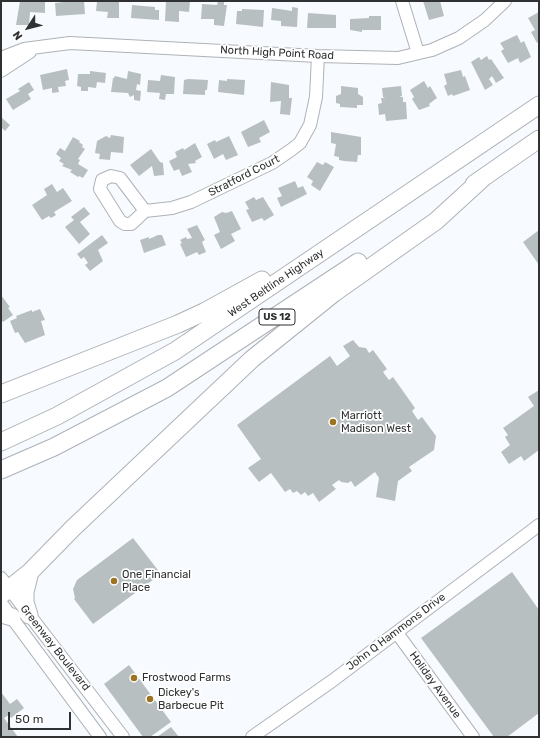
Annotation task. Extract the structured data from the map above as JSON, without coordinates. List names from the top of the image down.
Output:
{
  "streets": {
    "highway": ["West Beltline Highway", "US 12"],
    "street": [
      "North High Point Road",
      "Stratford Court",
      "John Q Hammons Drive",
      "Greenway Boulevard",
      "Holiday Avenue"
    ]
  },
  "crossings": [
    ["North High Point Road", "Stratford Court"],
    ["John Q Hammons Drive", "Holiday Avenue"]
  ],
  "places": [
    "Marriott Madison West",
    "One Financial Place",
    "Frostwood Farms",
    "Dickey's Barbecue Pit"
  ],
  "scale_bar": "50 m",
  "north": "bottom left"
}
